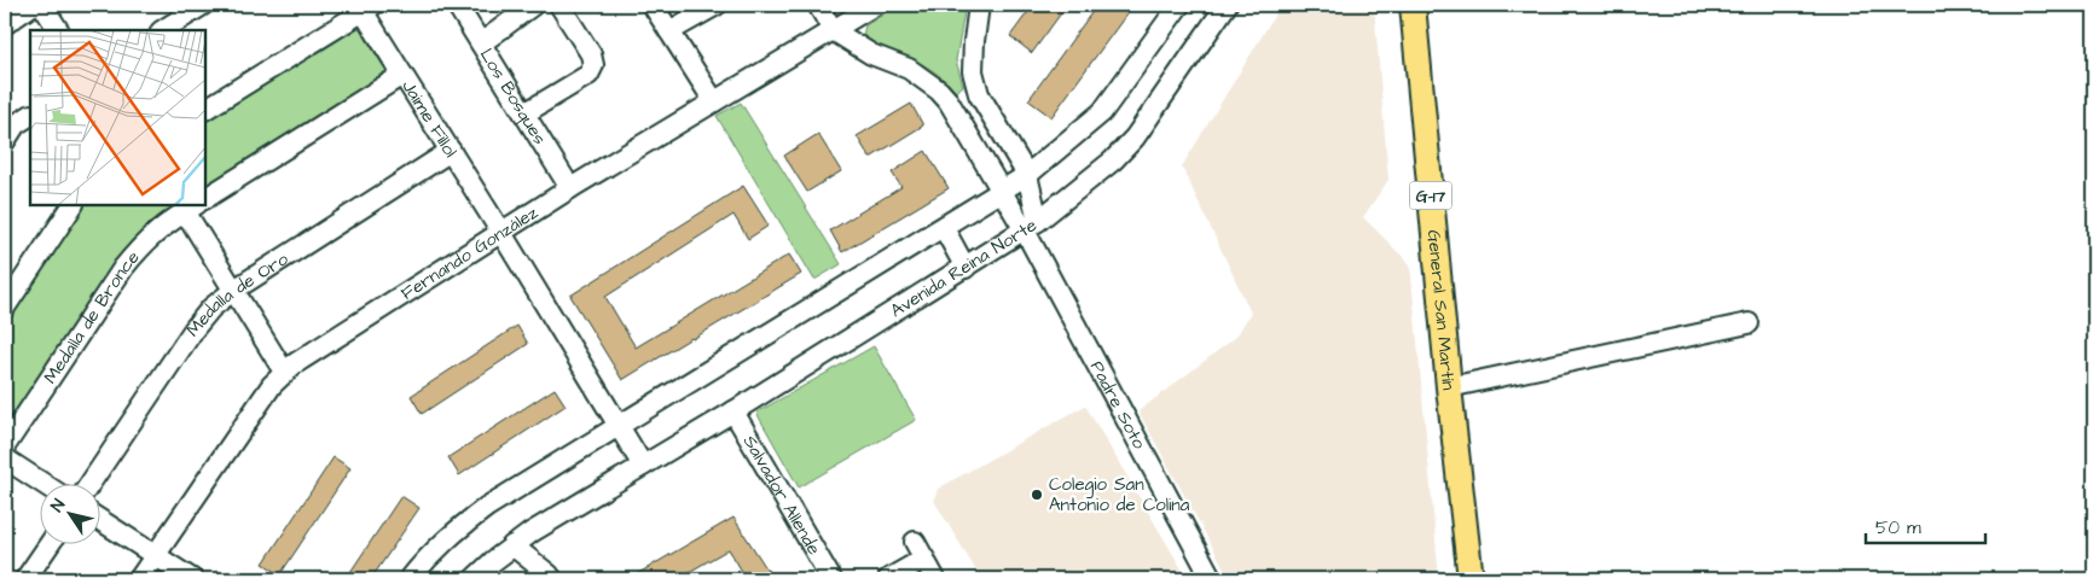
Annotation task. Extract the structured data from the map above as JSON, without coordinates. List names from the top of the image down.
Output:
{
  "streets": {
    "main road": ["G-17", "General San Martín"],
    "street": [
      "Los Bosques",
      "Jaime Fillol",
      "Fernando González",
      "Avenida Reina Norte",
      "Medalla de Oro",
      "Medalla de Bronce",
      "Padre Soto",
      "Salvador Allende"
    ]
  },
  "crossings": [
    ["Los Bosques", "Fernando González"],
    ["Jaime Fillol", "Fernando González"],
    ["Jaime Fillol", "Medalla de Oro"],
    ["Avenida Reina Norte", "Padre Soto"],
    ["Avenida Reina Norte", "Salvador Allende"]
  ],
  "places": ["Colegio San Antonio de Colina"],
  "scale_bar": "50 m",
  "north": "top left"
}
